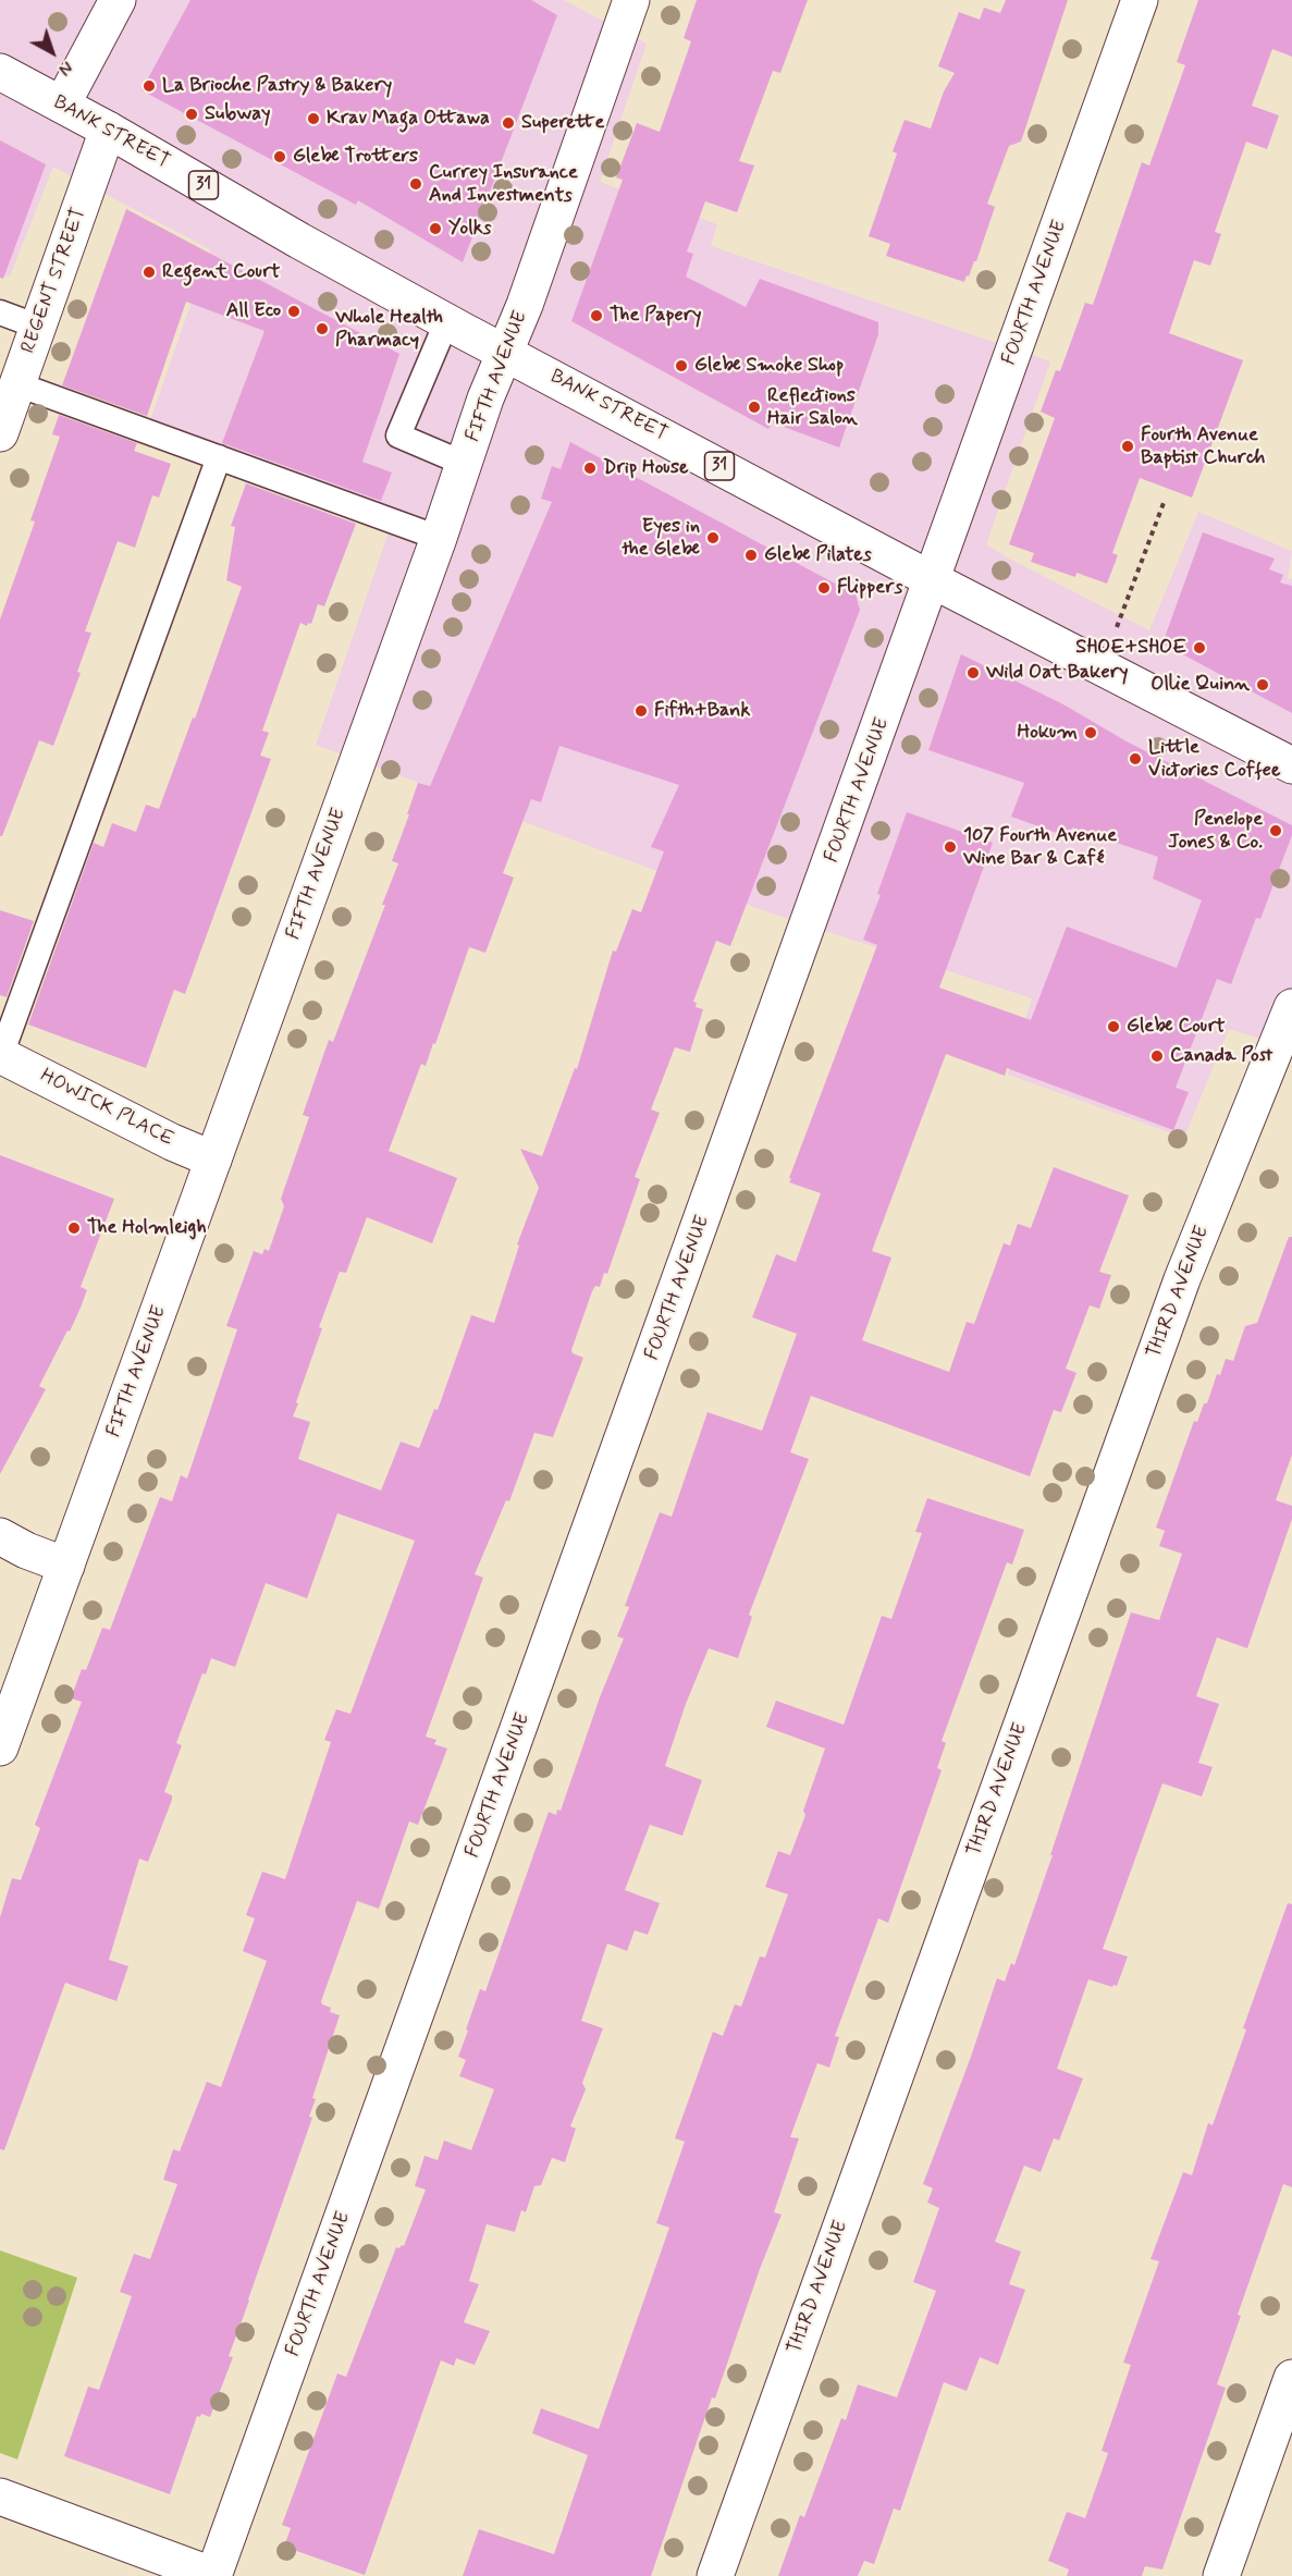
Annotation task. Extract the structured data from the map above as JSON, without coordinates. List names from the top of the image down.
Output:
{
  "streets": {
    "street": [
      "BANK STREET",
      "31",
      "REGENT STREET",
      "FOURTH AVENUE",
      "FIFTH AVENUE",
      "HOWICK PLACE",
      "THIRD AVENUE"
    ]
  },
  "crossings": [
    ["BANK STREET", "REGENT STREET"],
    ["BANK STREET", "FOURTH AVENUE"],
    ["BANK STREET", "FIFTH AVENUE"],
    ["FIFTH AVENUE", "HOWICK PLACE"]
  ],
  "places": [
    "La Brioche Pastry & Bakery",
    "Subway",
    "Krav Maga Ottawa",
    "Superette",
    "Glebe Trotters",
    "Currey Insurance And Investments",
    "Yolks",
    "Regent Court",
    "All Eco",
    "The Papery",
    "Whole Health Pharmacy",
    "Glebe Smoke Shop",
    "Reflections Hair Salon",
    "Fourth Avenue Baptist Church",
    "Drip House",
    "Eyes in the Glebe",
    "Glebe Pilates",
    "Flippers",
    "SHOE+SHOE",
    "Wild Oat Bakery",
    "Ollie Quinn",
    "Fifth+Bank",
    "Hokum",
    "Little Victories Coffee",
    "Penelope Jones & Co.",
    "107 Fourth Avenue Wine Bar & Café",
    "Glebe Court",
    "Canada Post",
    "The Holmleigh"
  ],
  "north": "bottom right"
}
